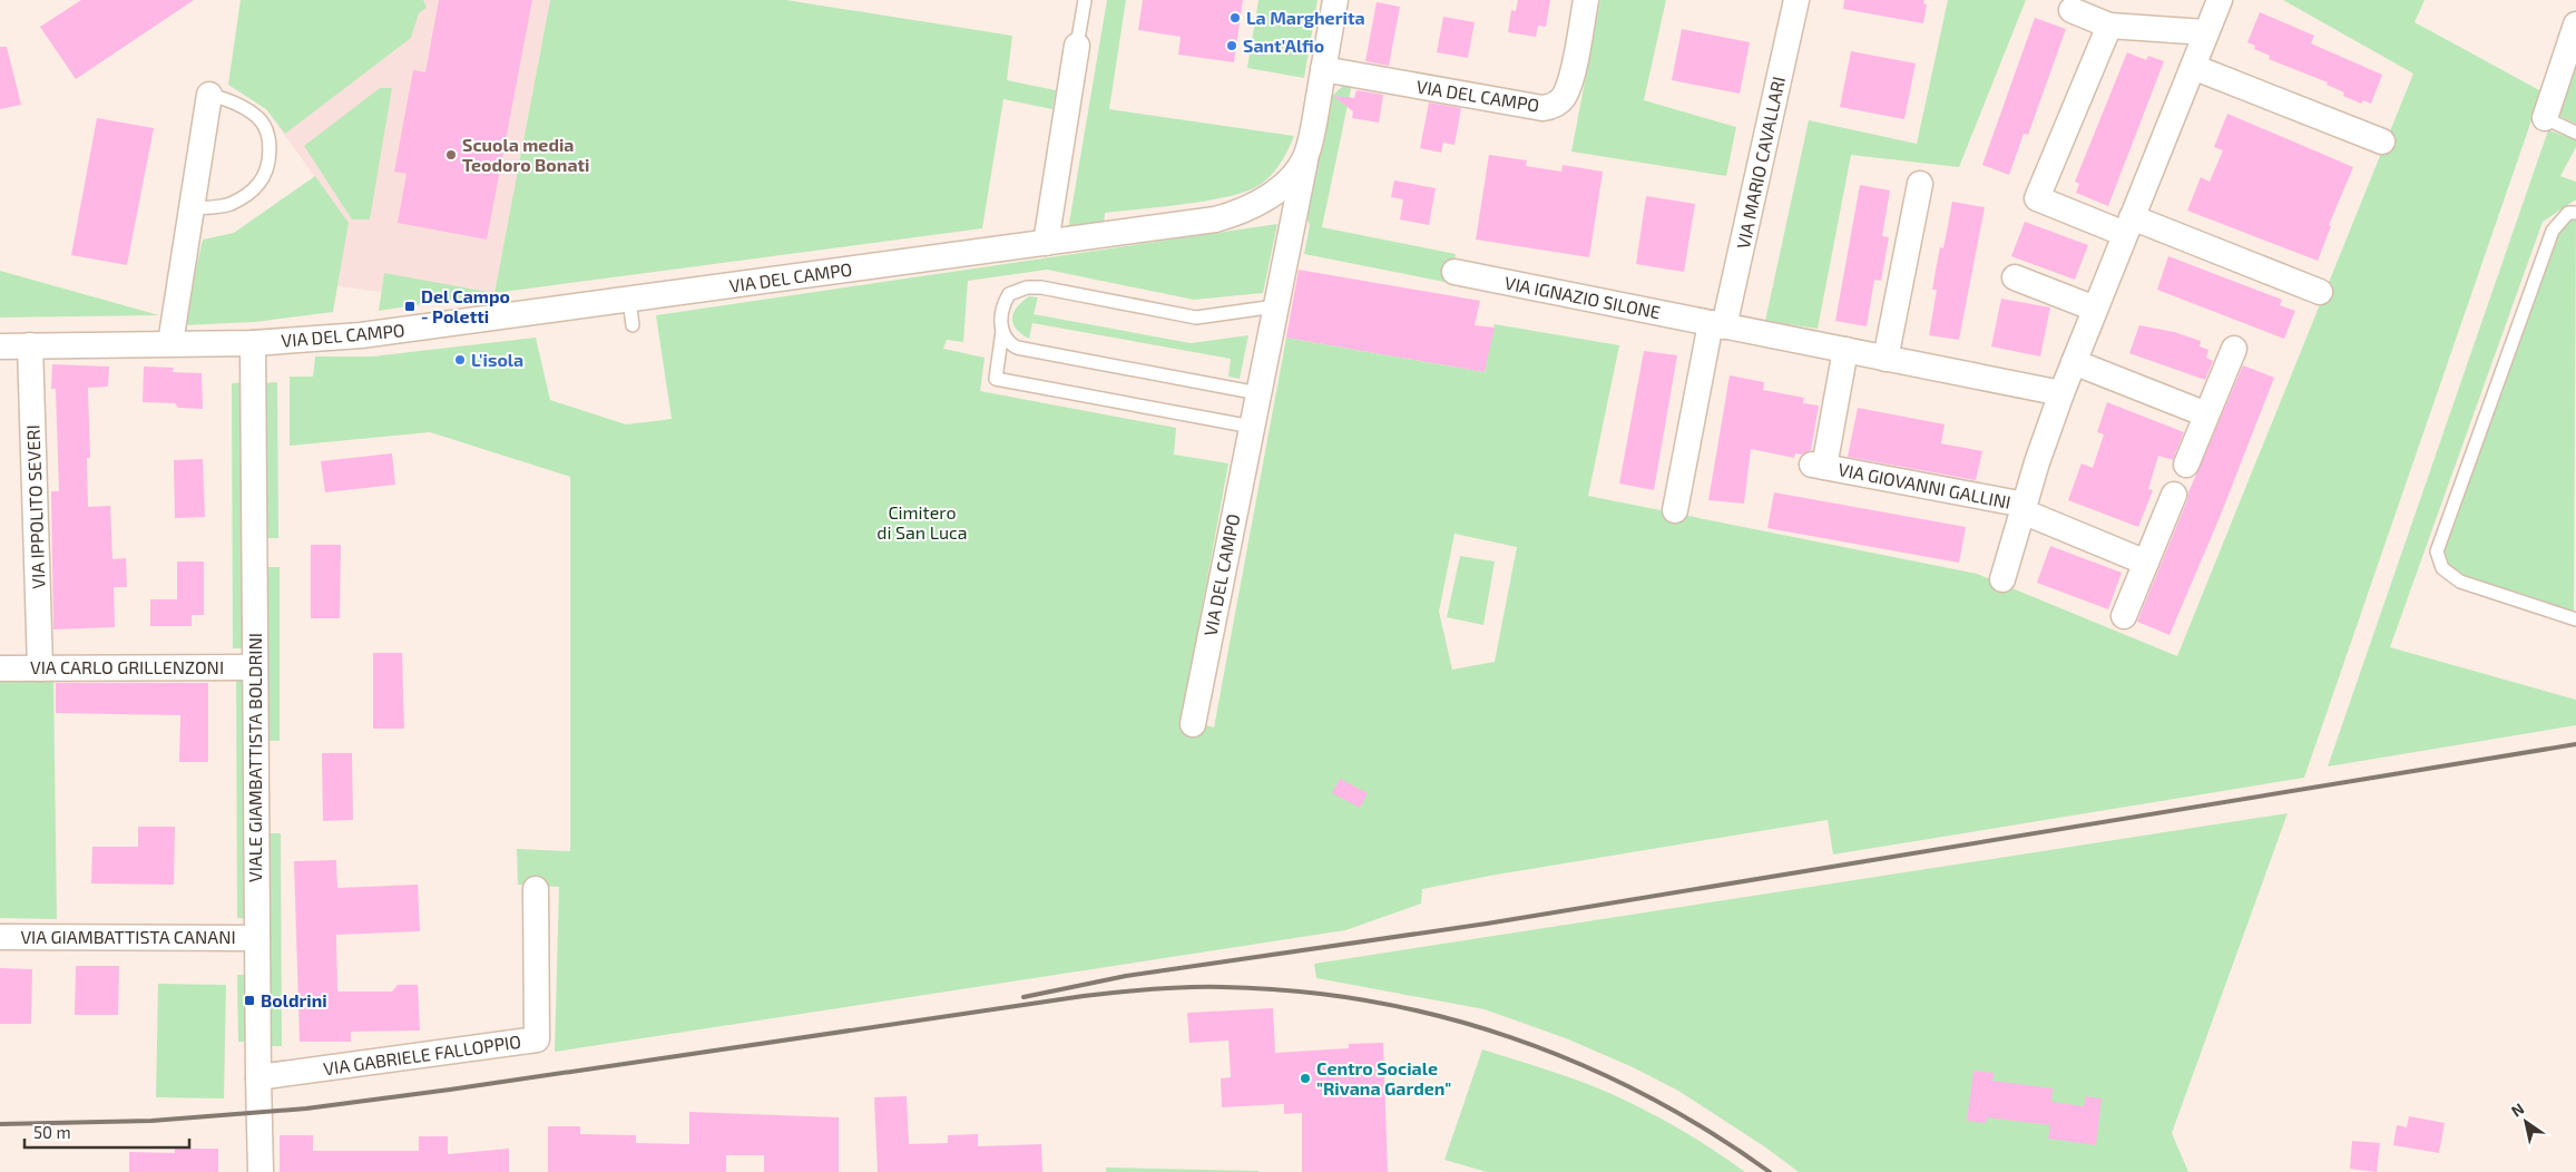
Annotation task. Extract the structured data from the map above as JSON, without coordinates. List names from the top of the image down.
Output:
{
  "streets": {
    "street": [
      "VIA DEL CAMPO",
      "VIA MARIO CAVALLARI",
      "VIA IGNAZIO SILONE",
      "VIA GIOVANNI GALLINI",
      "VIA IPPOLITO SEVERI",
      "VIA CARLO GRILLENZONI",
      "VIALE GIAMBATTISTA BOLDRINI",
      "VIA GIAMBATTISTA CANANI",
      "VIA GABRIELE FALLOPPIO"
    ]
  },
  "crossings": [
    ["VIA DEL CAMPO", "VIA IPPOLITO SEVERI"],
    ["VIA DEL CAMPO", "VIALE GIAMBATTISTA BOLDRINI"],
    ["VIA MARIO CAVALLARI", "VIA IGNAZIO SILONE"],
    ["VIA IGNAZIO SILONE", "VIA GIOVANNI GALLINI"],
    ["VIA IPPOLITO SEVERI", "VIA CARLO GRILLENZONI"],
    ["VIA CARLO GRILLENZONI", "VIALE GIAMBATTISTA BOLDRINI"],
    ["VIALE GIAMBATTISTA BOLDRINI", "VIA GIAMBATTISTA CANANI"],
    ["VIALE GIAMBATTISTA BOLDRINI", "VIA GABRIELE FALLOPPIO"]
  ],
  "parks": ["Cimitero di San Luca"],
  "places": {
    "other": [
      "La Margherita",
      "Sant'Alfio",
      "Scuola media Teodoro Bonati",
      "L'isola",
      "Centro Sociale \"Rivana Garden\""
    ],
    "transit": ["Del Campo - Poletti", "Boldrini"]
  },
  "scale_bar": "50 m",
  "north": "top left"
}
